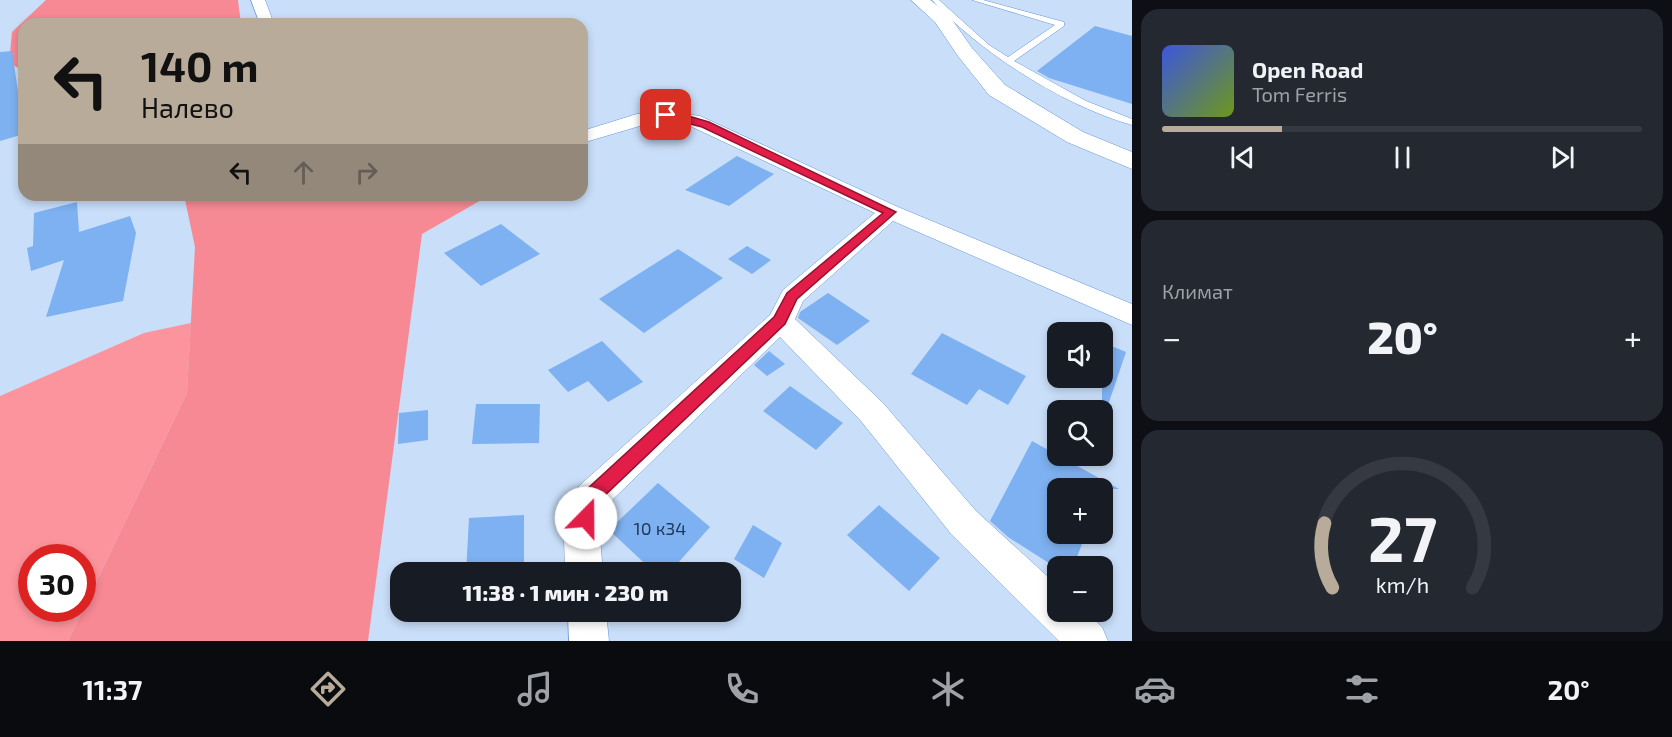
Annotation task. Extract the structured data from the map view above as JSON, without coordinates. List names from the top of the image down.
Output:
{
  "house_numbers": ["10 к34"],
  "page": {
    "turn": ["140 m", "Налево"],
    "song": ["Open Road", "Tom Ferris"],
    "tile": "Климат",
    "heat": ["−", "20°", "+"],
    "map_buttons": ["+", "−"],
    "limit": "30",
    "trip": "11:38 · 1 мин · 230 m",
    "tabs": ["11:37", "20°"],
    "gauge": ["27", "km/h"]
  }
}
